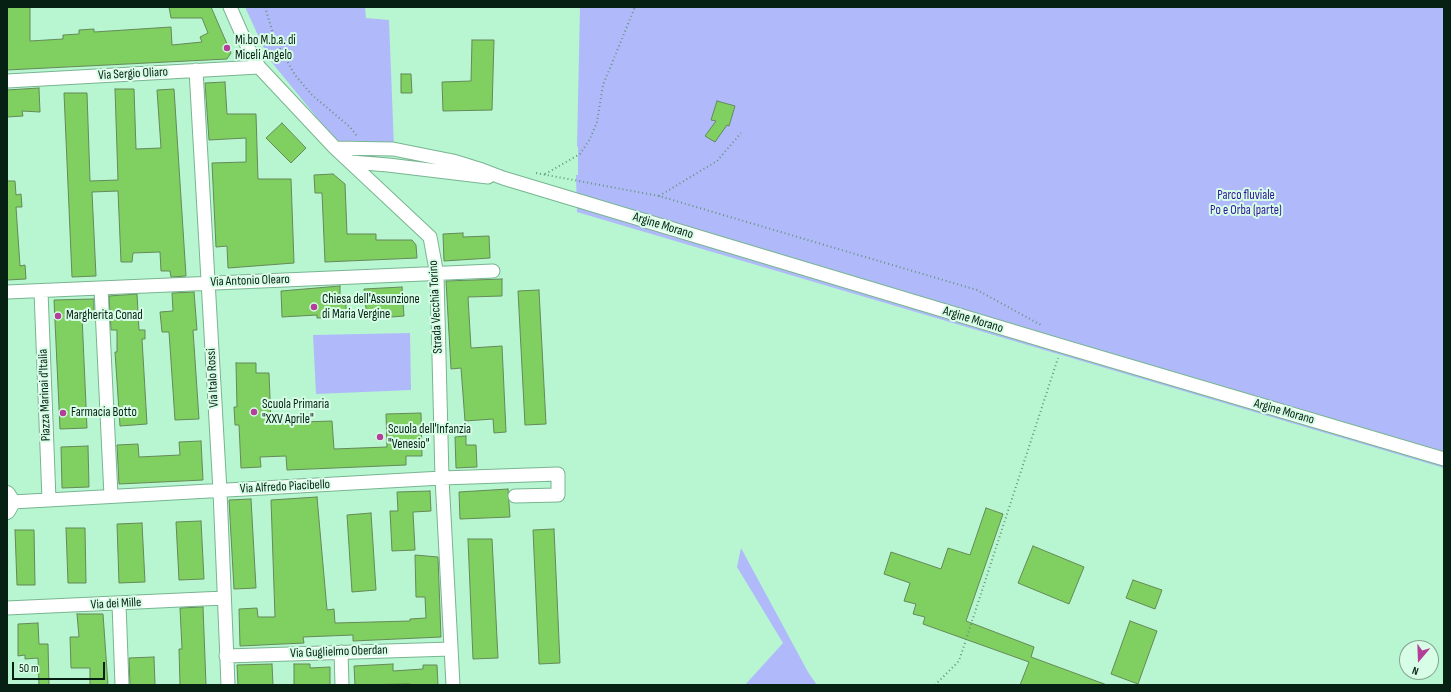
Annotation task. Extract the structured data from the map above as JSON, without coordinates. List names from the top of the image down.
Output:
{
  "streets": {
    "street": [
      "Via Sergio Oliaro",
      "Argine Morano",
      "Via Antonio Olearo",
      "Strada Vecchia Torino",
      "Via Italo Rossi",
      "Piazza Marinai d'Italia",
      "Via Alfredo Piacibello",
      "Via dei Mille",
      "Via Guglielmo Oberdan"
    ]
  },
  "crossings": [
    ["Via Sergio Oliaro", "Strada Vecchia Torino"],
    ["Via Sergio Oliaro", "Via Italo Rossi"],
    ["Argine Morano", "Strada Vecchia Torino"],
    ["Via Antonio Olearo", "Strada Vecchia Torino"],
    ["Via Antonio Olearo", "Via Italo Rossi"],
    ["Via Antonio Olearo", "Piazza Marinai d'Italia"],
    ["Strada Vecchia Torino", "Via Alfredo Piacibello"],
    ["Strada Vecchia Torino", "Via Guglielmo Oberdan"],
    ["Via Italo Rossi", "Via Alfredo Piacibello"],
    ["Via Italo Rossi", "Via dei Mille"],
    ["Via Italo Rossi", "Via Guglielmo Oberdan"],
    ["Piazza Marinai d'Italia", "Via Alfredo Piacibello"]
  ],
  "parks": ["Parco fluviale Po e Orba (parte)"],
  "places": [
    "Mi.bo M.b.a. di Miceli Angelo",
    "Chiesa dell'Assunzione di Maria Vergine",
    "Margherita Conad",
    "Scuola Primaria \"XXV Aprile\"",
    "Farmacia Botto",
    "Scuola dell'Infanzia \"Venesio\""
  ],
  "scale_bar": "50 m",
  "north": "bottom"
}
